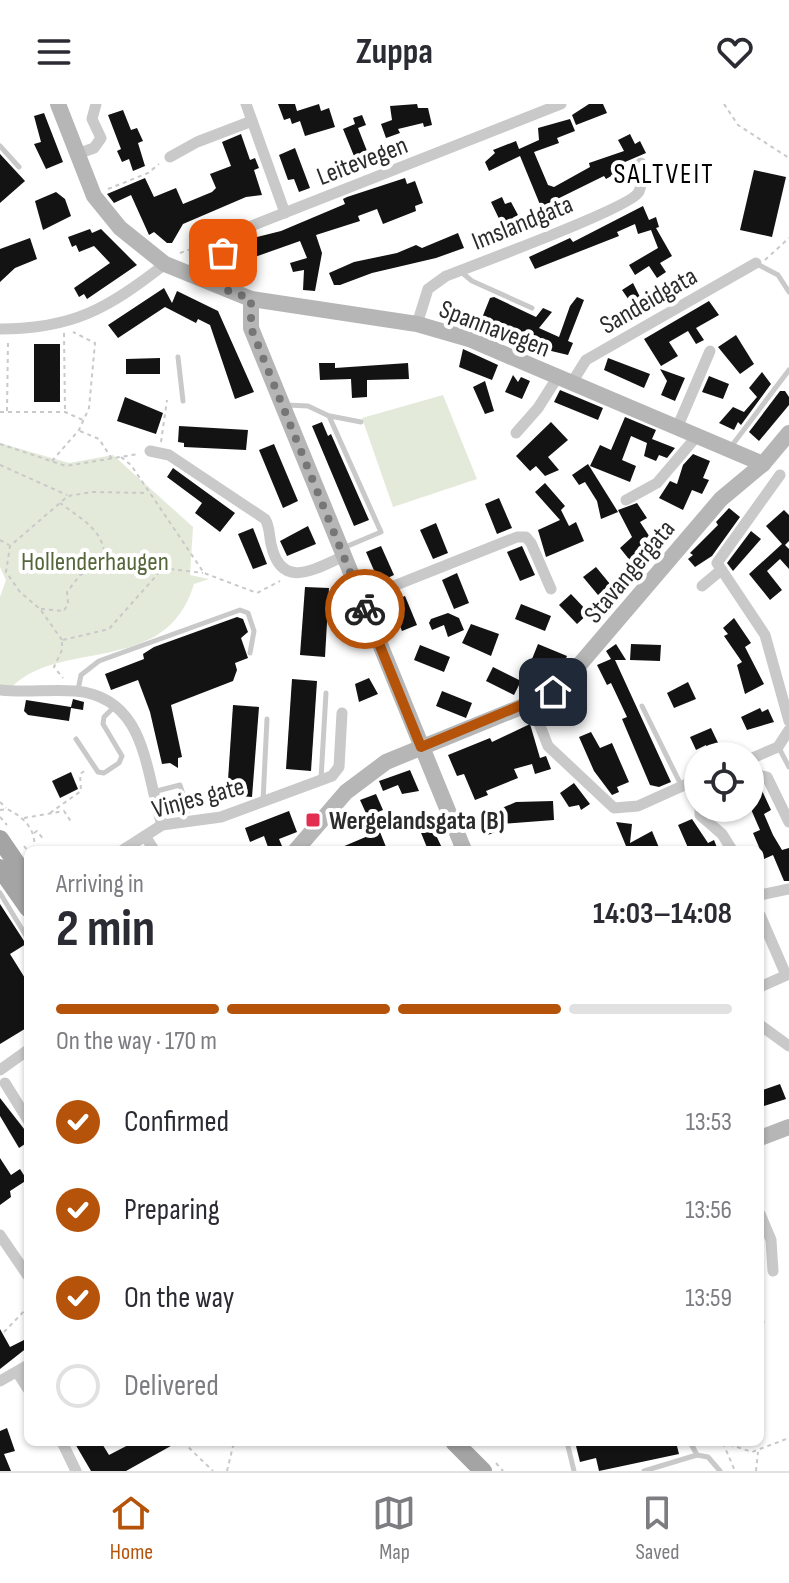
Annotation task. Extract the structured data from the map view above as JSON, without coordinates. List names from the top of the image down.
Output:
{
  "streets": {
    "street": [
      "Leitevegen",
      "Imslandgata",
      "Sandeidgata",
      "Spannavegen",
      "Stavangergata",
      "Vinjes gate"
    ]
  },
  "crossings": [
    ["Leitevegen", "Spannavegen"],
    ["Imslandgata", "Spannavegen"],
    ["Sandeidgata", "Spannavegen"],
    ["Spannavegen", "Stavangergata"]
  ],
  "districts": ["SALTVEIT"],
  "parks": ["Hollenderhaugen"],
  "places": {
    "transit": ["Wergelandsgata (B)"]
  },
  "page": {
    "header": "Zuppa",
    "heading": ["2 min", "Arriving in", "14:03–14:08"],
    "bar": "On the way · 170 m",
    "list": [
      ["Confirmed", "13:53"],
      ["Preparing", "13:56"],
      ["On the way", "13:59"],
      "Delivered"
    ],
    "tabs": ["Home", "Map", "Saved"]
  }
}
